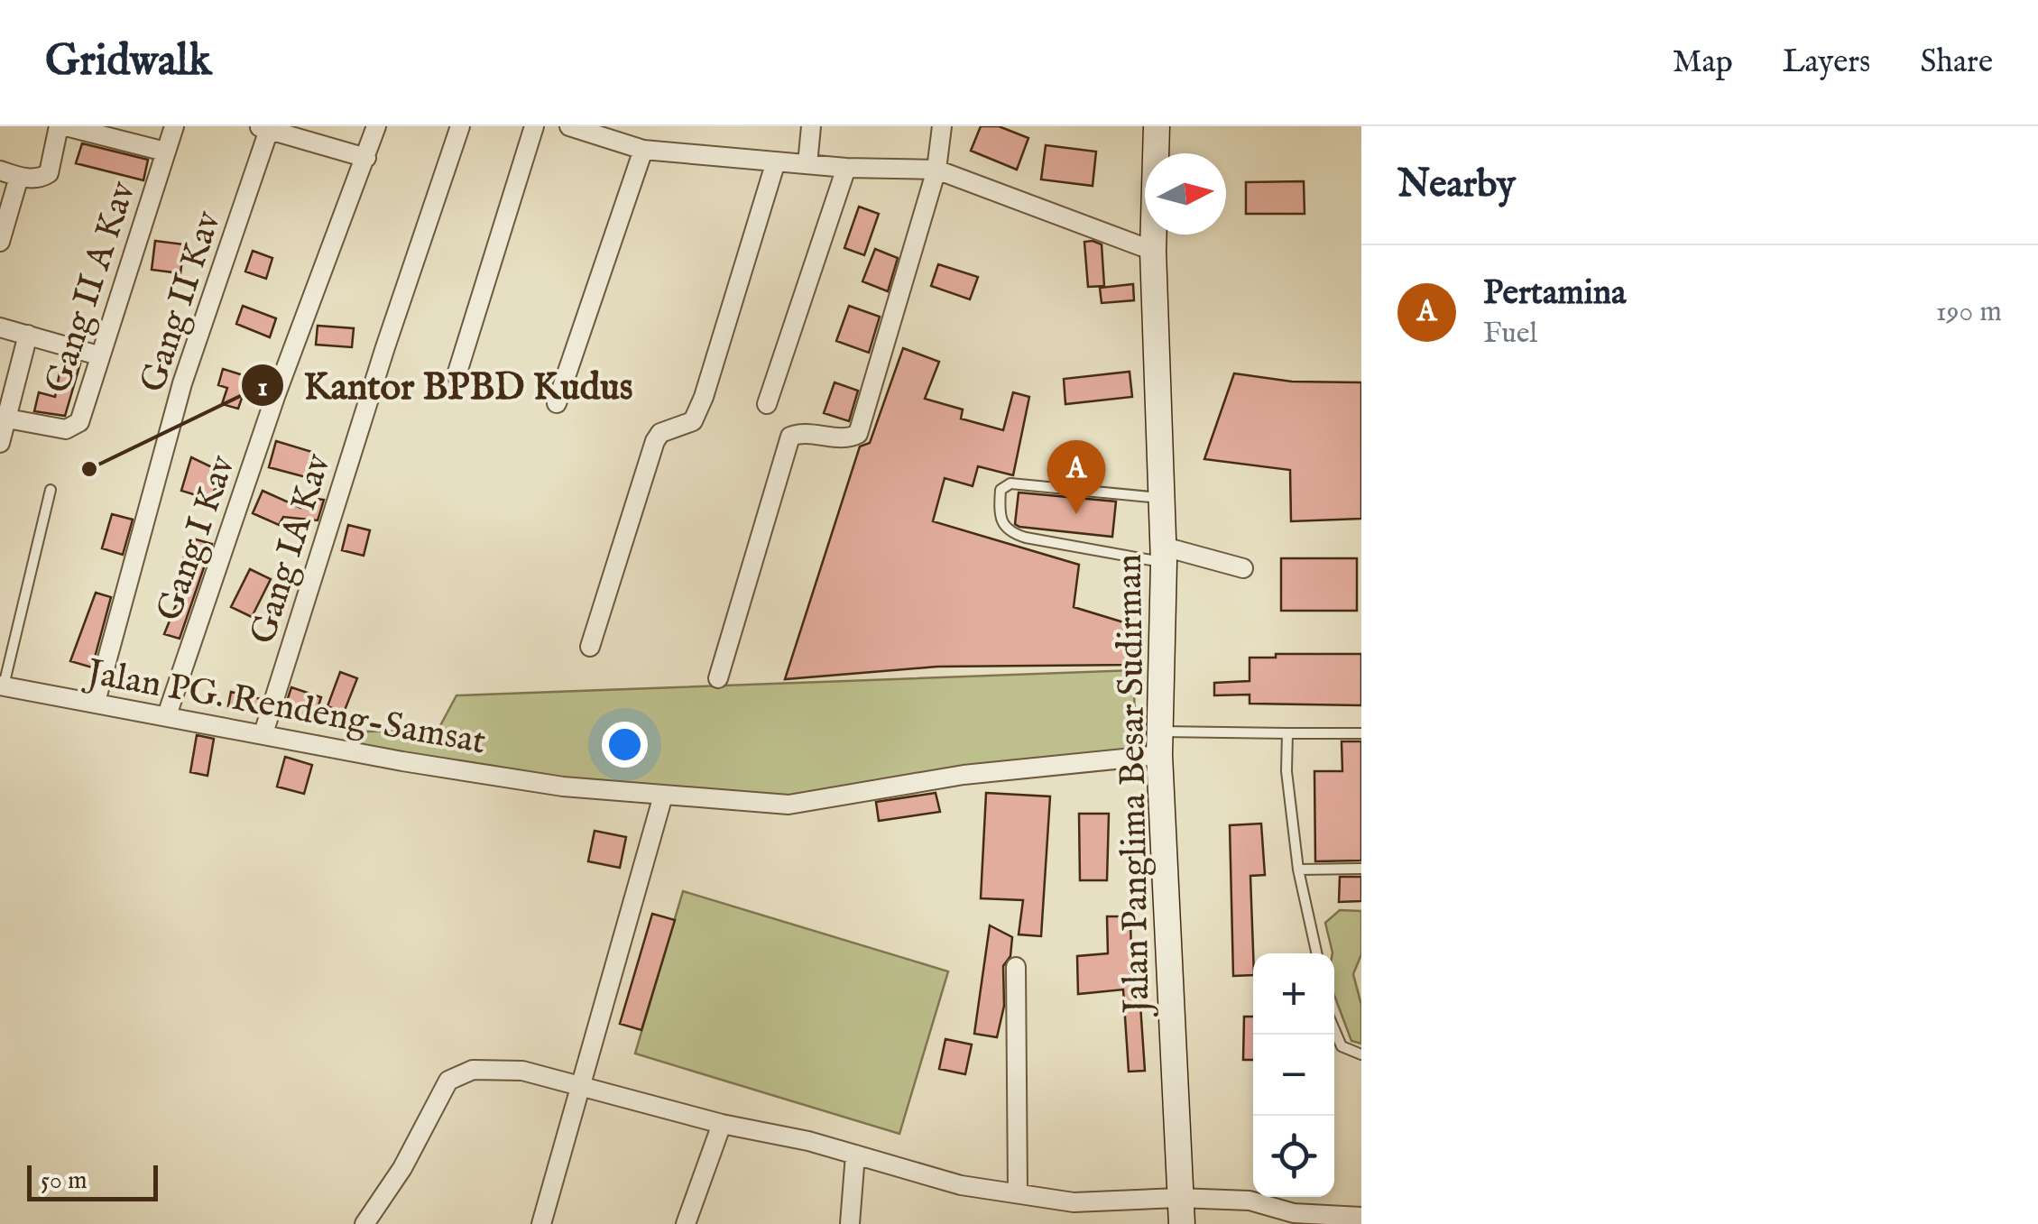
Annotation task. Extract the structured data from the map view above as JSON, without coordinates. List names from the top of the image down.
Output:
{
  "streets": {
    "main road": ["Jalan Panglima Besar Sudirman"],
    "street": [
      "Gang II A Kav",
      "Gang II Kav",
      "Gang I Kav",
      "Gang IA Kav",
      "Jalan PG. Rendeng-Samsat"
    ]
  },
  "crossings": [
    ["Gang II Kav", "Jalan PG. Rendeng-Samsat"],
    ["Gang I Kav", "Jalan PG. Rendeng-Samsat"],
    ["Gang IA Kav", "Jalan PG. Rendeng-Samsat"],
    ["Jalan PG. Rendeng-Samsat", "Jalan Panglima Besar Sudirman"]
  ],
  "places": ["Kantor BPBD Kudus"],
  "scale_bar": "50 m",
  "north": "right",
  "page": {
    "header": "Gridwalk",
    "nav": ["Map", "Layers", "Share"],
    "heading": "Nearby",
    "list": [
      {
        "mark": "A",
        "name": "Pertamina",
        "note": "Fuel",
        "value": "190 m"
      }
    ],
    "pins": "A",
    "map_buttons": ["+", "−"],
    "scale": "50 m"
  }
}
